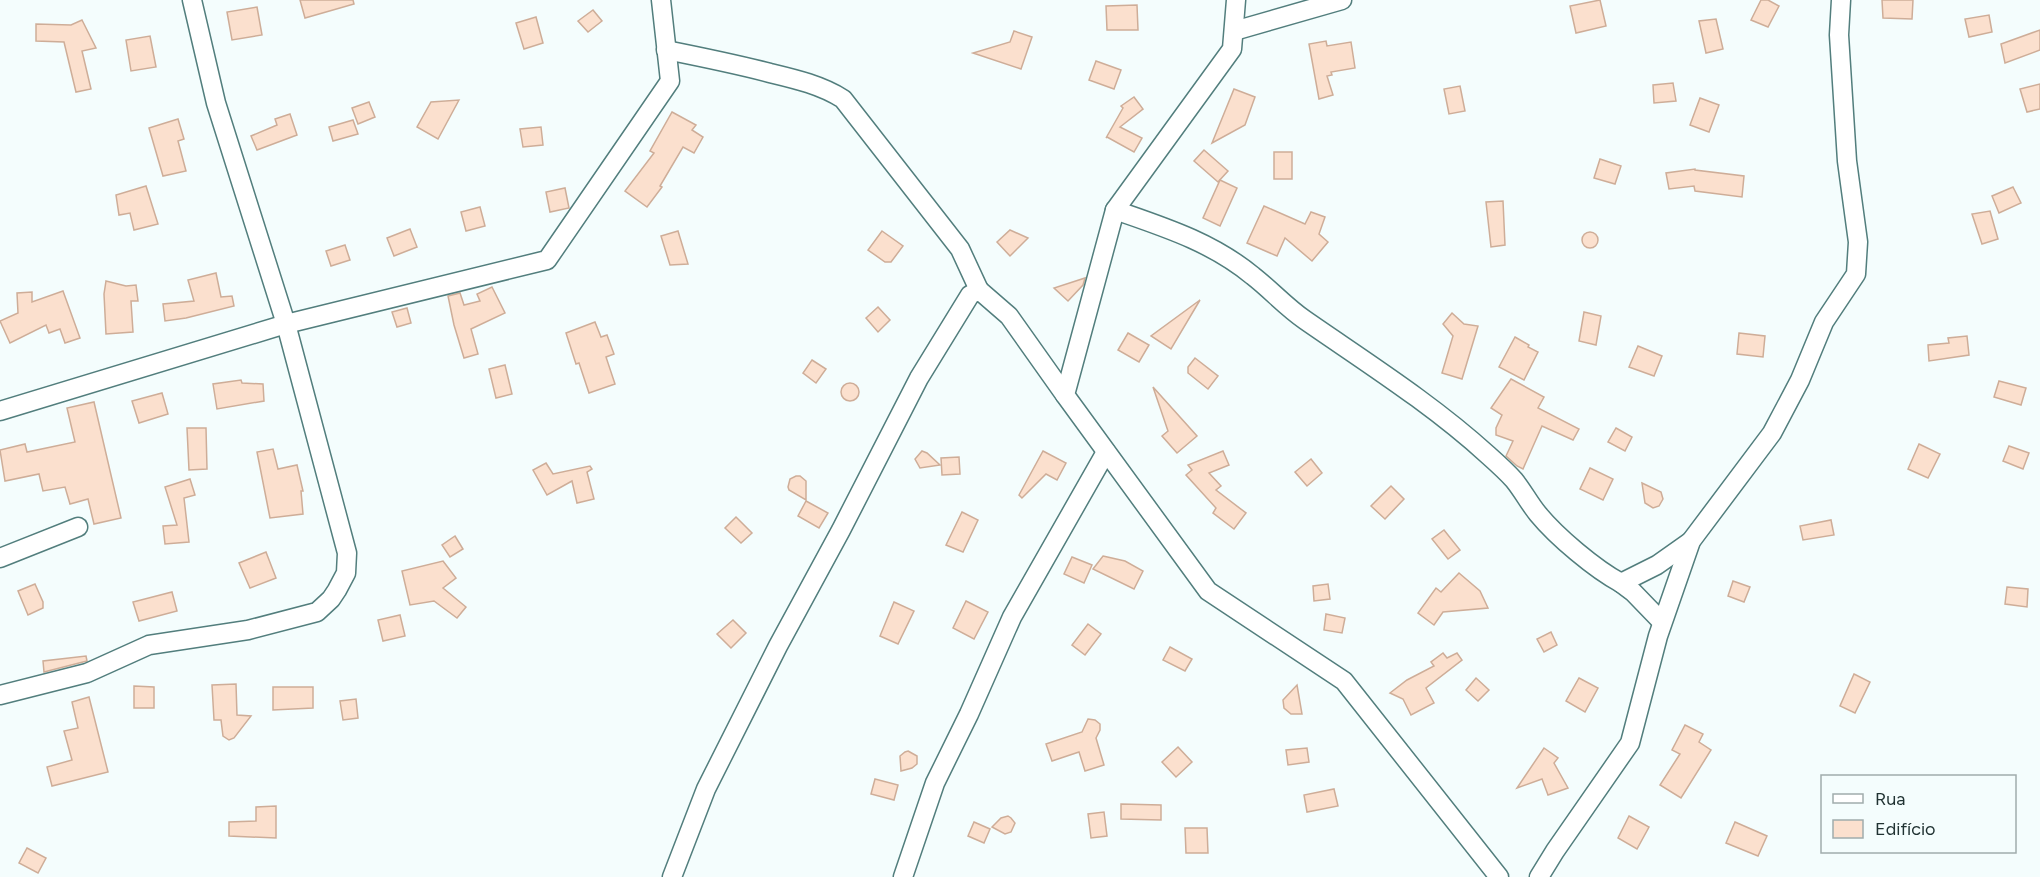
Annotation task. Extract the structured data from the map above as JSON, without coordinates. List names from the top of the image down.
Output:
{
  "legend": ["Rua", "Edifício"]
}
